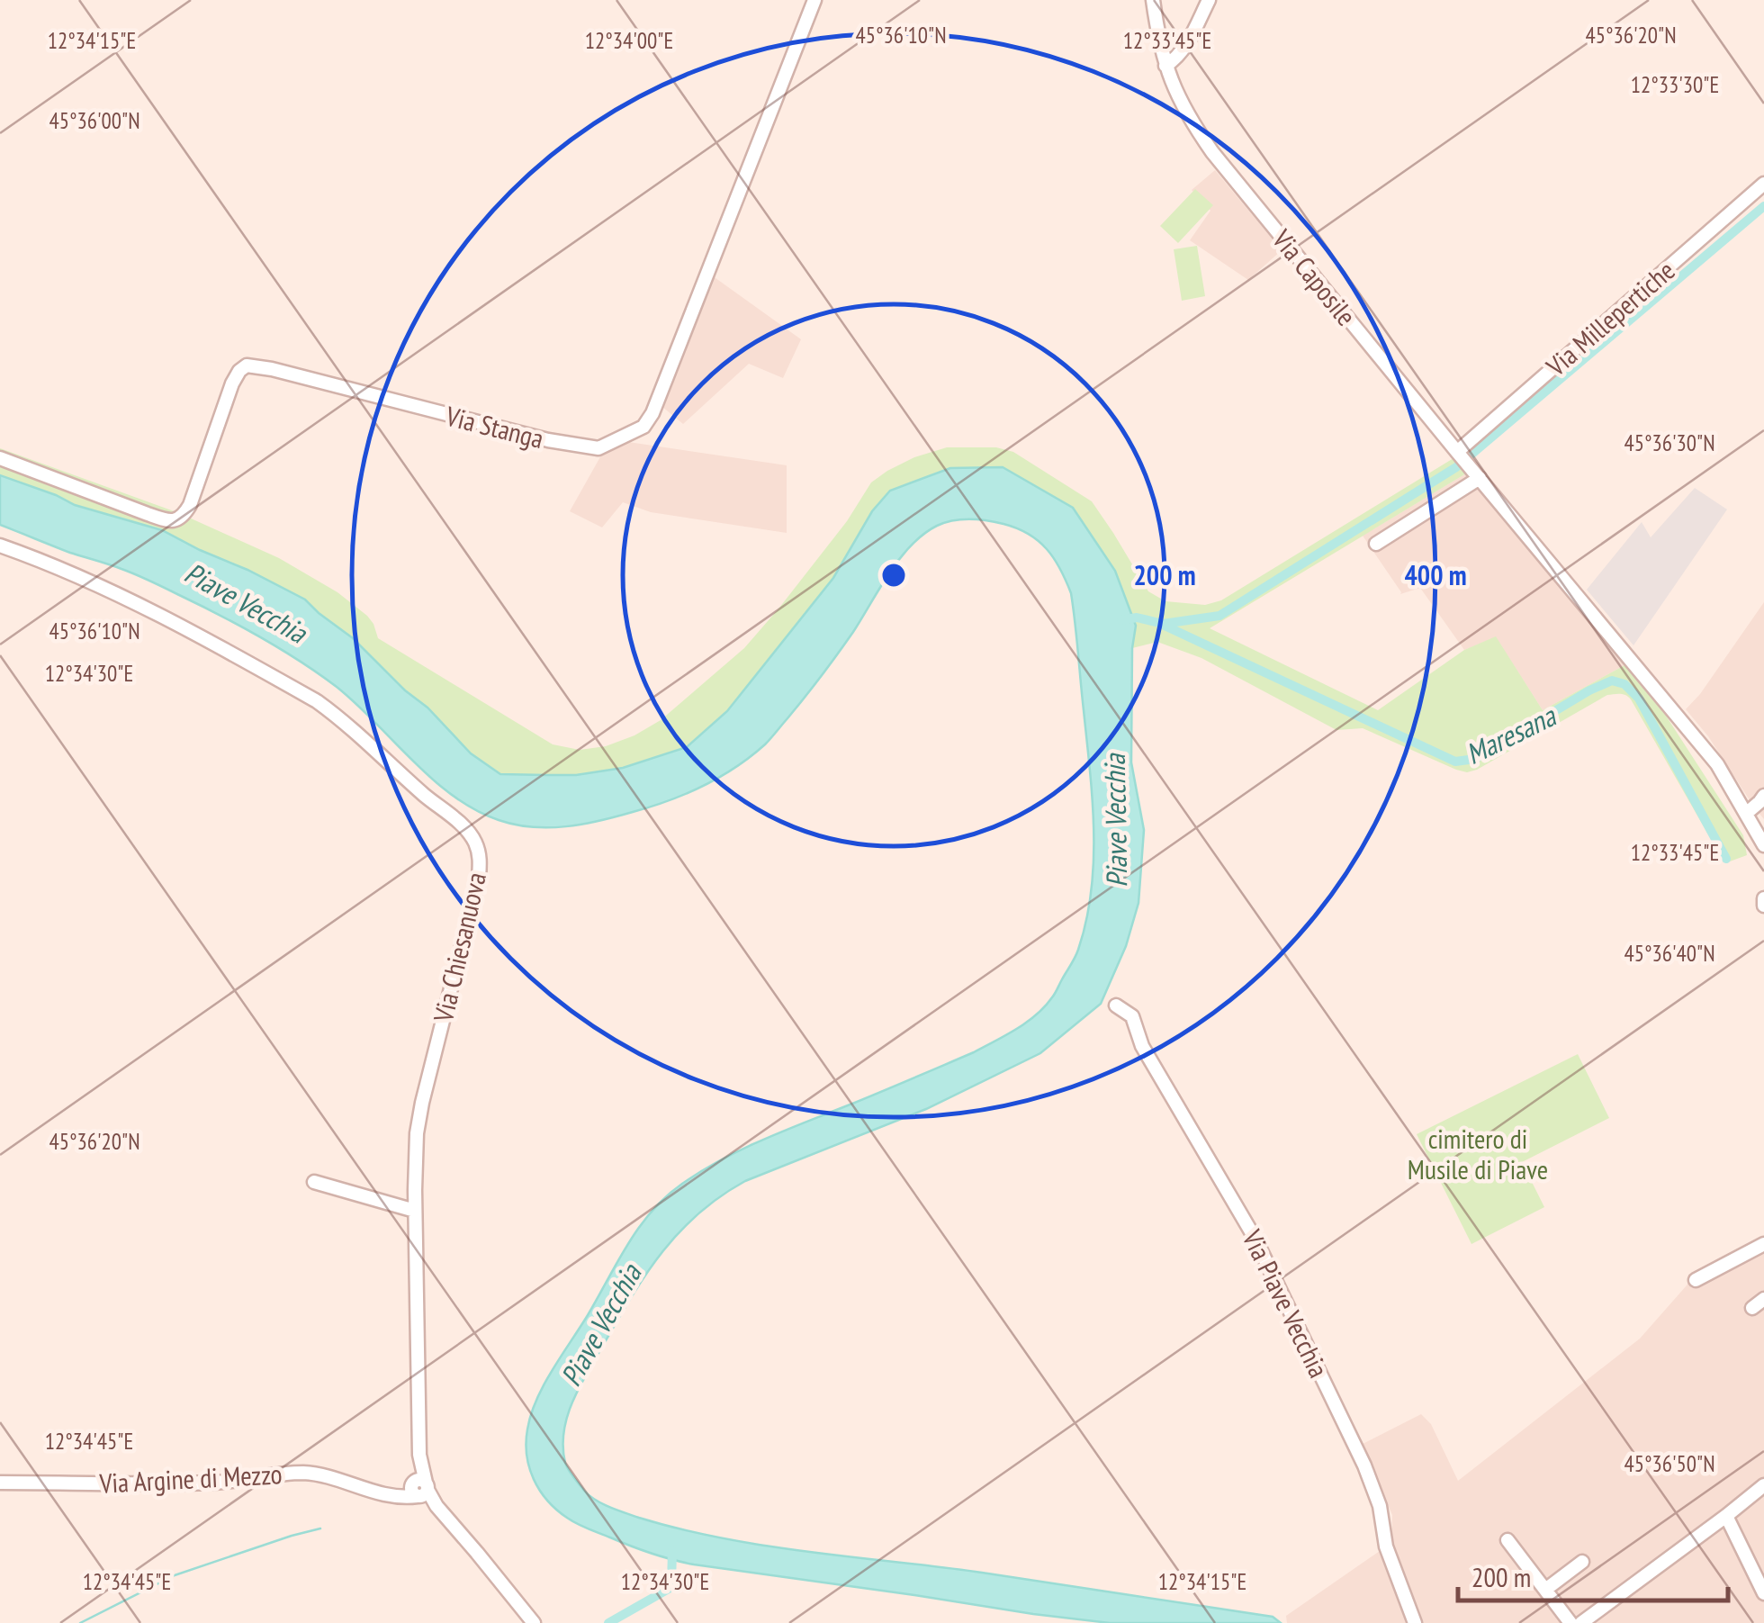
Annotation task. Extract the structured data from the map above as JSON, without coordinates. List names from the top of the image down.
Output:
{
  "streets": {
    "street": [
      "Via Caposile",
      "Via Millepertiche",
      "Via Stanga",
      "Via Chiesanuova",
      "Via Piave Vecchia",
      "Via Argine di Mezzo"
    ]
  },
  "crossings": [
    ["Via Caposile", "Via Millepertiche"],
    ["Via Chiesanuova", "Via Argine di Mezzo"]
  ],
  "water": ["Piave Vecchia", "Maresana"],
  "parks": ["cimitero di Musile di Piave"],
  "scale_bar": "200 m",
  "coordinates": [
    "45°36'10\"N",
    "45°36'20\"N",
    "12°34'15\"E",
    "12°34'00\"E",
    "12°33'45\"E",
    "12°33'30\"E",
    "45°36'00\"N",
    "45°36'30\"N",
    "12°34'30\"E",
    "45°36'40\"N",
    "12°34'45\"E",
    "45°36'50\"N"
  ],
  "rings": ["200 m", "400 m"]
}
